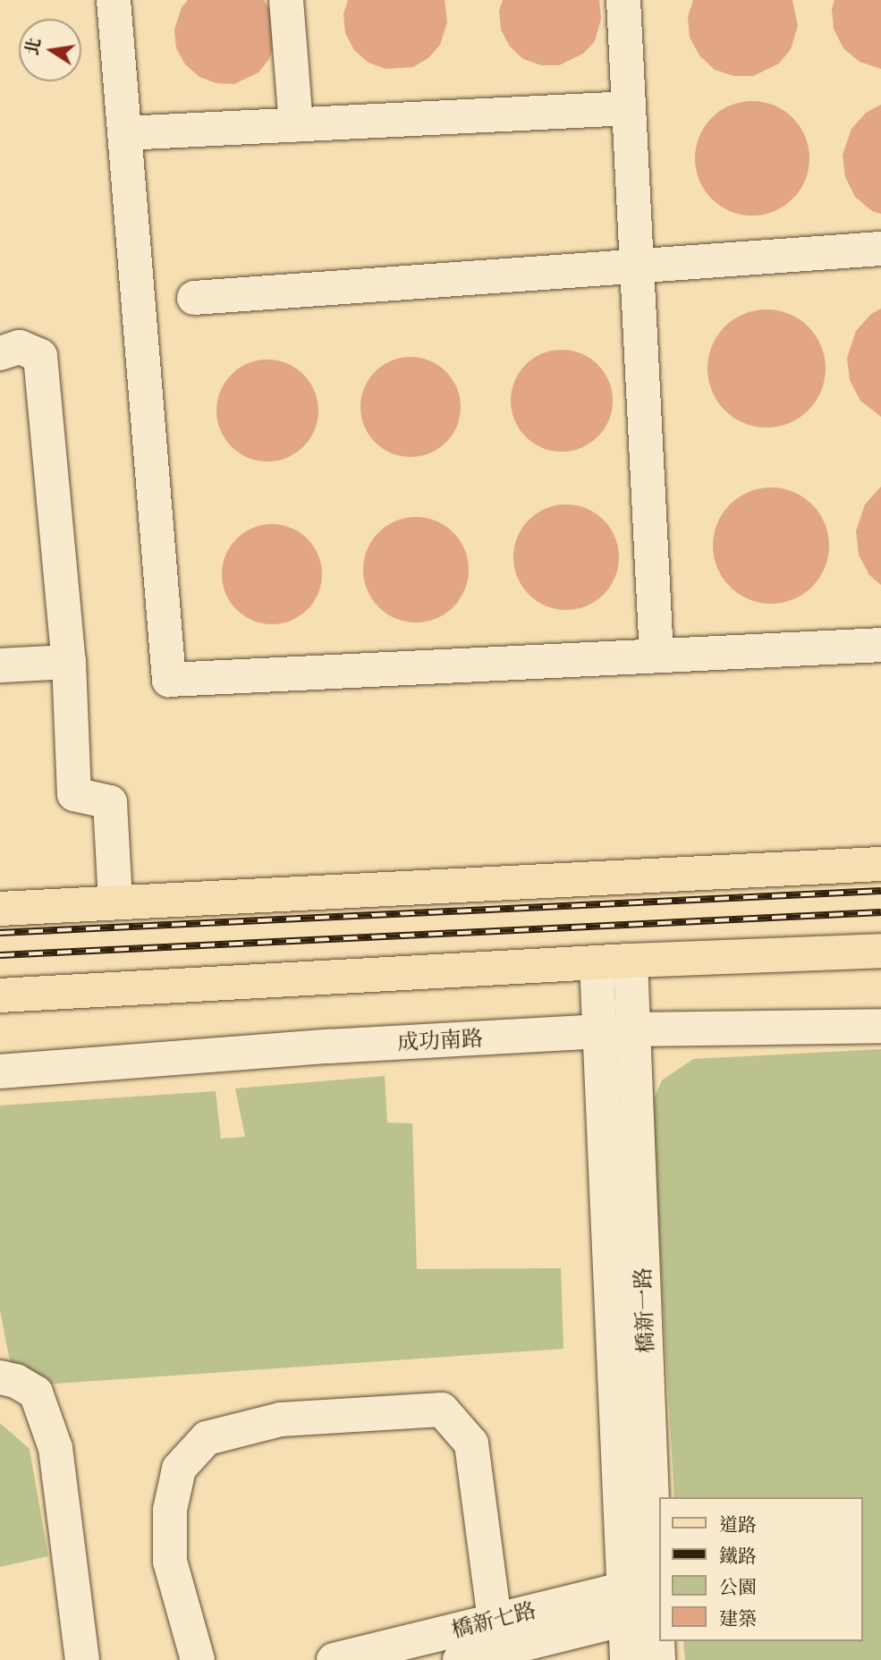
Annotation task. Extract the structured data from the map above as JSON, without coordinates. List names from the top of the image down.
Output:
{
  "streets": {
    "street": ["成功南路", "橋新一路", "橋新七路"]
  },
  "crossings": [
    ["成功南路", "橋新一路"],
    ["橋新一路", "橋新七路"]
  ],
  "legend": [
    "道路",
    "鐵路",
    "公園",
    "建築"
  ],
  "north": "left"
}
